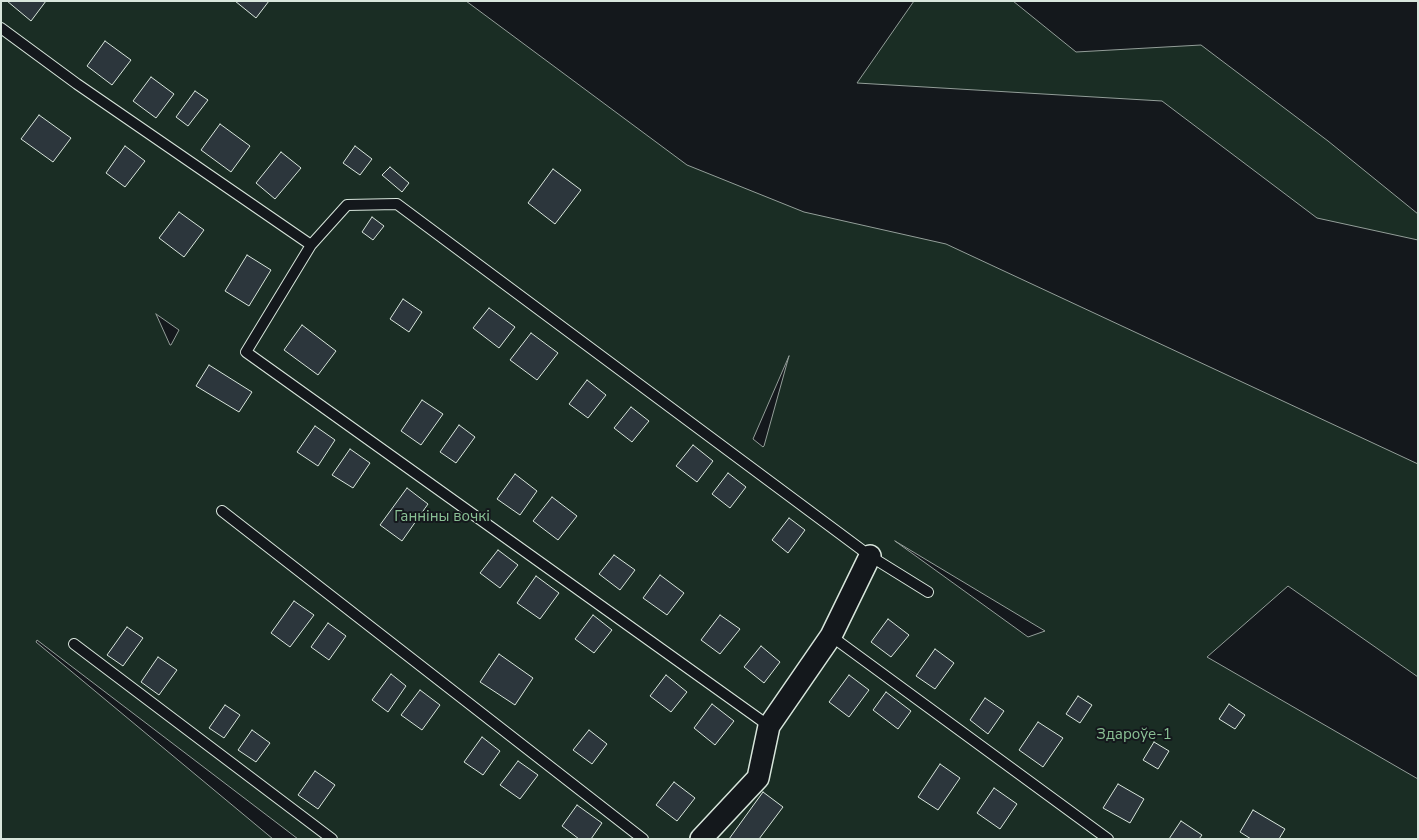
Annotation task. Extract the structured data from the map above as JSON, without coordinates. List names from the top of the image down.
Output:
{
  "parks": ["Ганніны вочкі", "Здароўе-1"]
}
